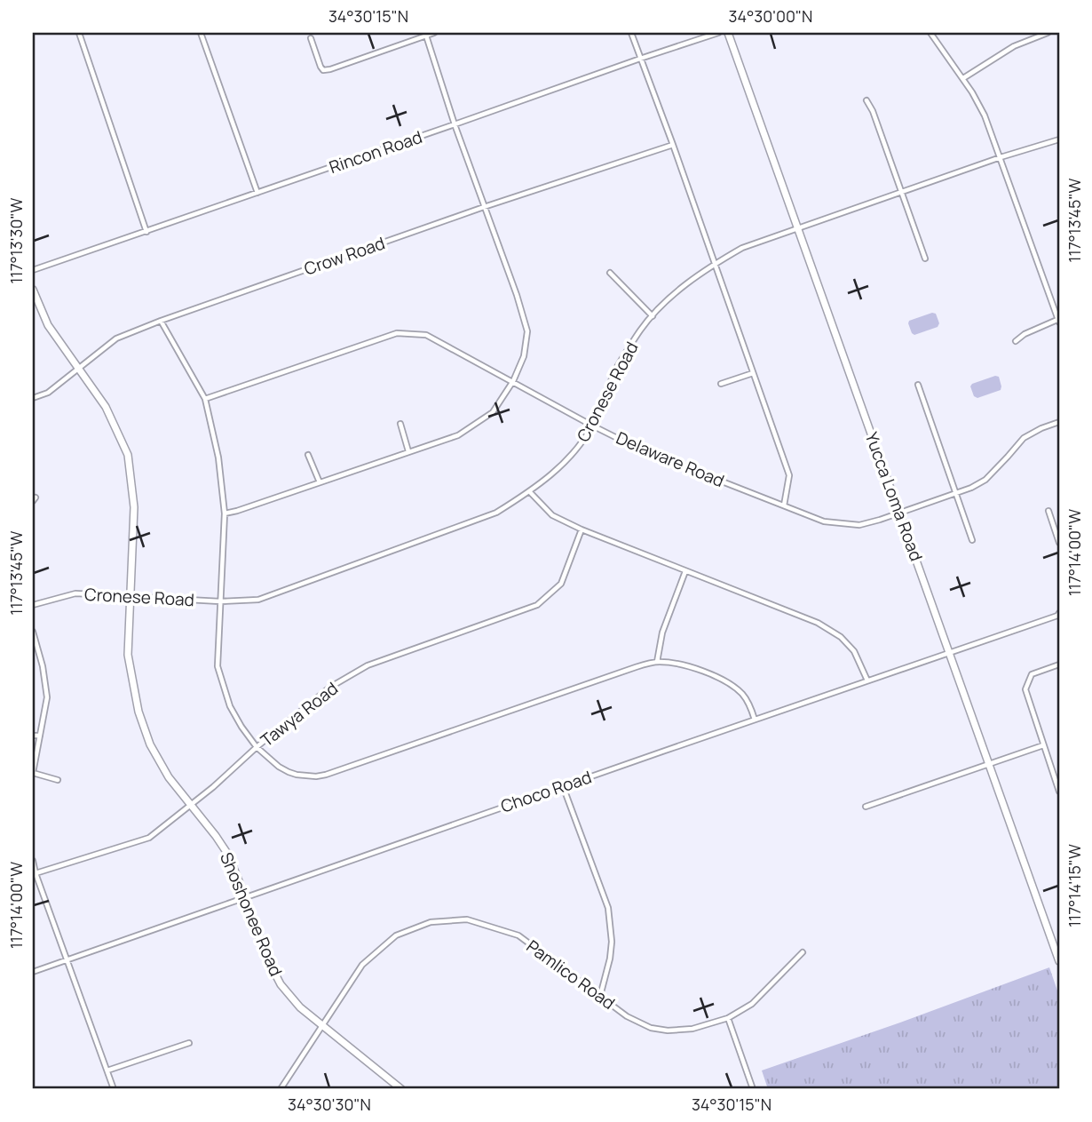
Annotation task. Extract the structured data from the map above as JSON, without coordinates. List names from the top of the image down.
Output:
{
  "streets": {
    "main road": ["Yucca Loma Road", "Shoshonee Road"],
    "street": [
      "Rincon Road",
      "Crow Road",
      "Cronese Road",
      "Delaware Road",
      "Tawya Road",
      "Choco Road",
      "Pamlico Road"
    ]
  },
  "crossings": [
    ["Crow Road", "Shoshonee Road"],
    ["Cronese Road", "Delaware Road"],
    ["Cronese Road", "Yucca Loma Road"],
    ["Cronese Road", "Shoshonee Road"],
    ["Delaware Road", "Yucca Loma Road"],
    ["Yucca Loma Road", "Choco Road"],
    ["Tawya Road", "Shoshonee Road"],
    ["Choco Road", "Shoshonee Road"],
    ["Shoshonee Road", "Pamlico Road"]
  ],
  "coordinates": [
    "34°30'15\"N",
    "34°30'00\"N",
    "117°13'45\"W",
    "117°13'30\"W",
    "117°14'00\"W",
    "117°14'15\"W",
    "34°30'30\"N"
  ]
}
